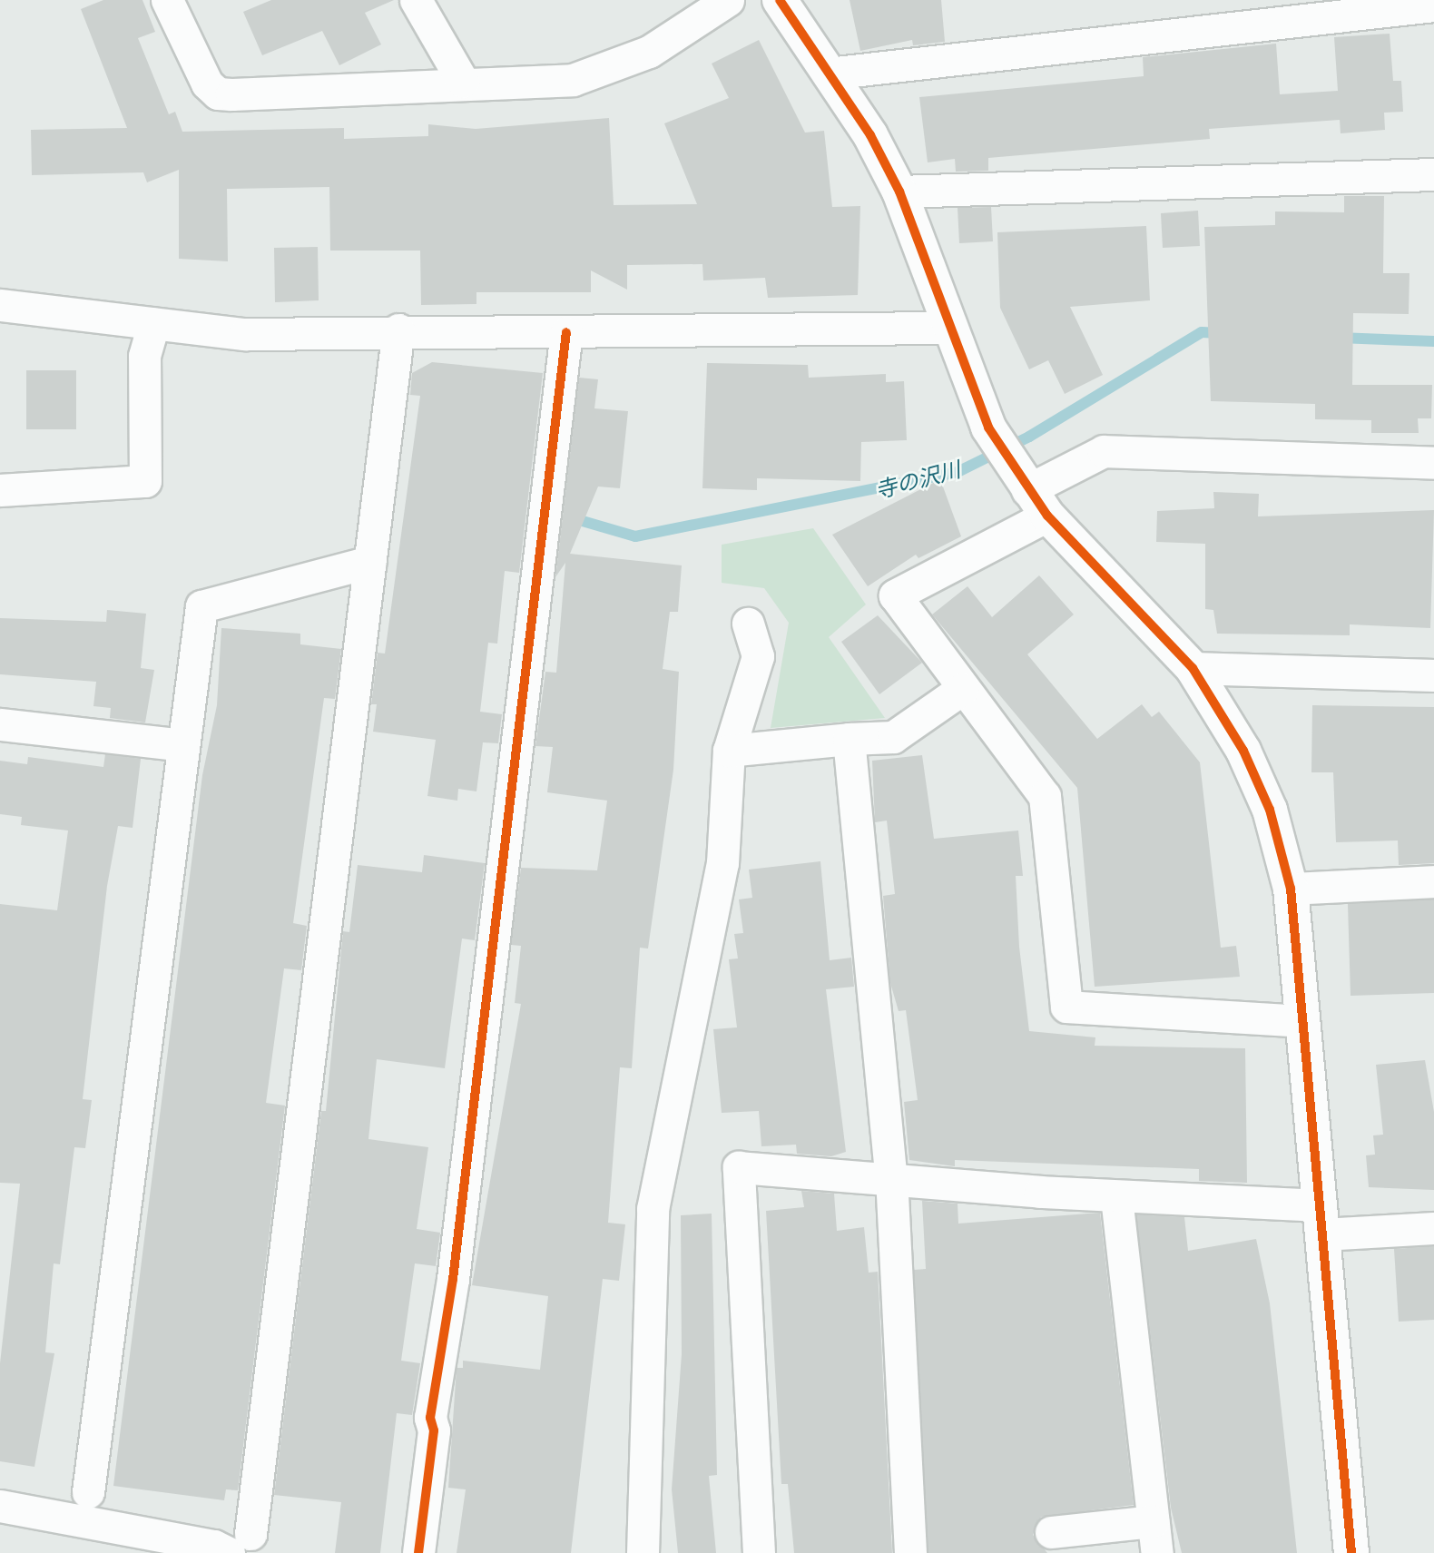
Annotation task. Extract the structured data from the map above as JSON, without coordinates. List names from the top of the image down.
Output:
{
  "water": ["寺の沢川"]
}
